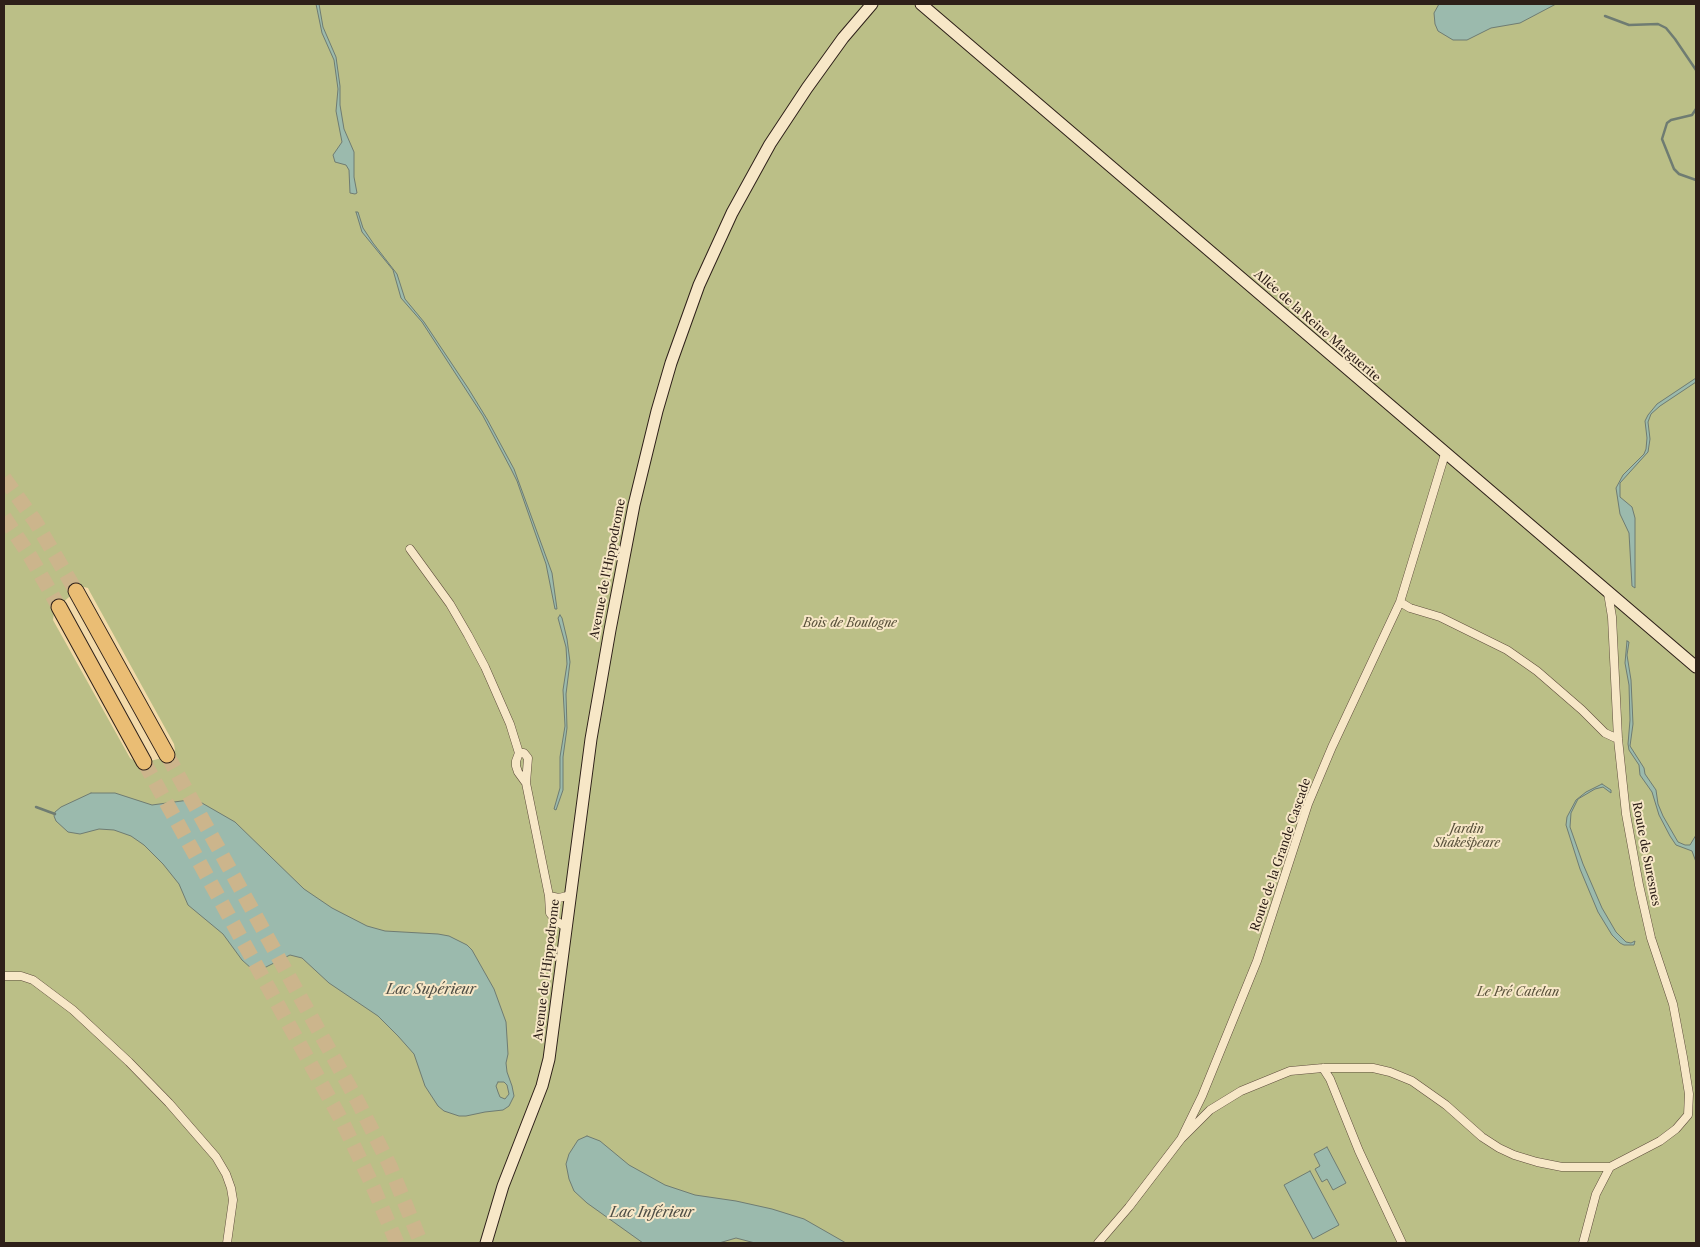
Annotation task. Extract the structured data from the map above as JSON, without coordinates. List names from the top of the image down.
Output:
{
  "streets": {
    "main road": ["Allée de la Reine Marguerite", "Avenue de l'Hippodrome"],
    "street": ["Route de Suresnes", "Route de la Grande Cascade"]
  },
  "crossings": [
    ["Allée de la Reine Marguerite", "Route de Suresnes"],
    ["Allée de la Reine Marguerite", "Route de la Grande Cascade"]
  ],
  "water": ["Lac Supérieur", "Lac Inférieur"],
  "parks": ["Bois de Boulogne", "Jardin Shakespeare", "Le Pré Catelan"]
}
